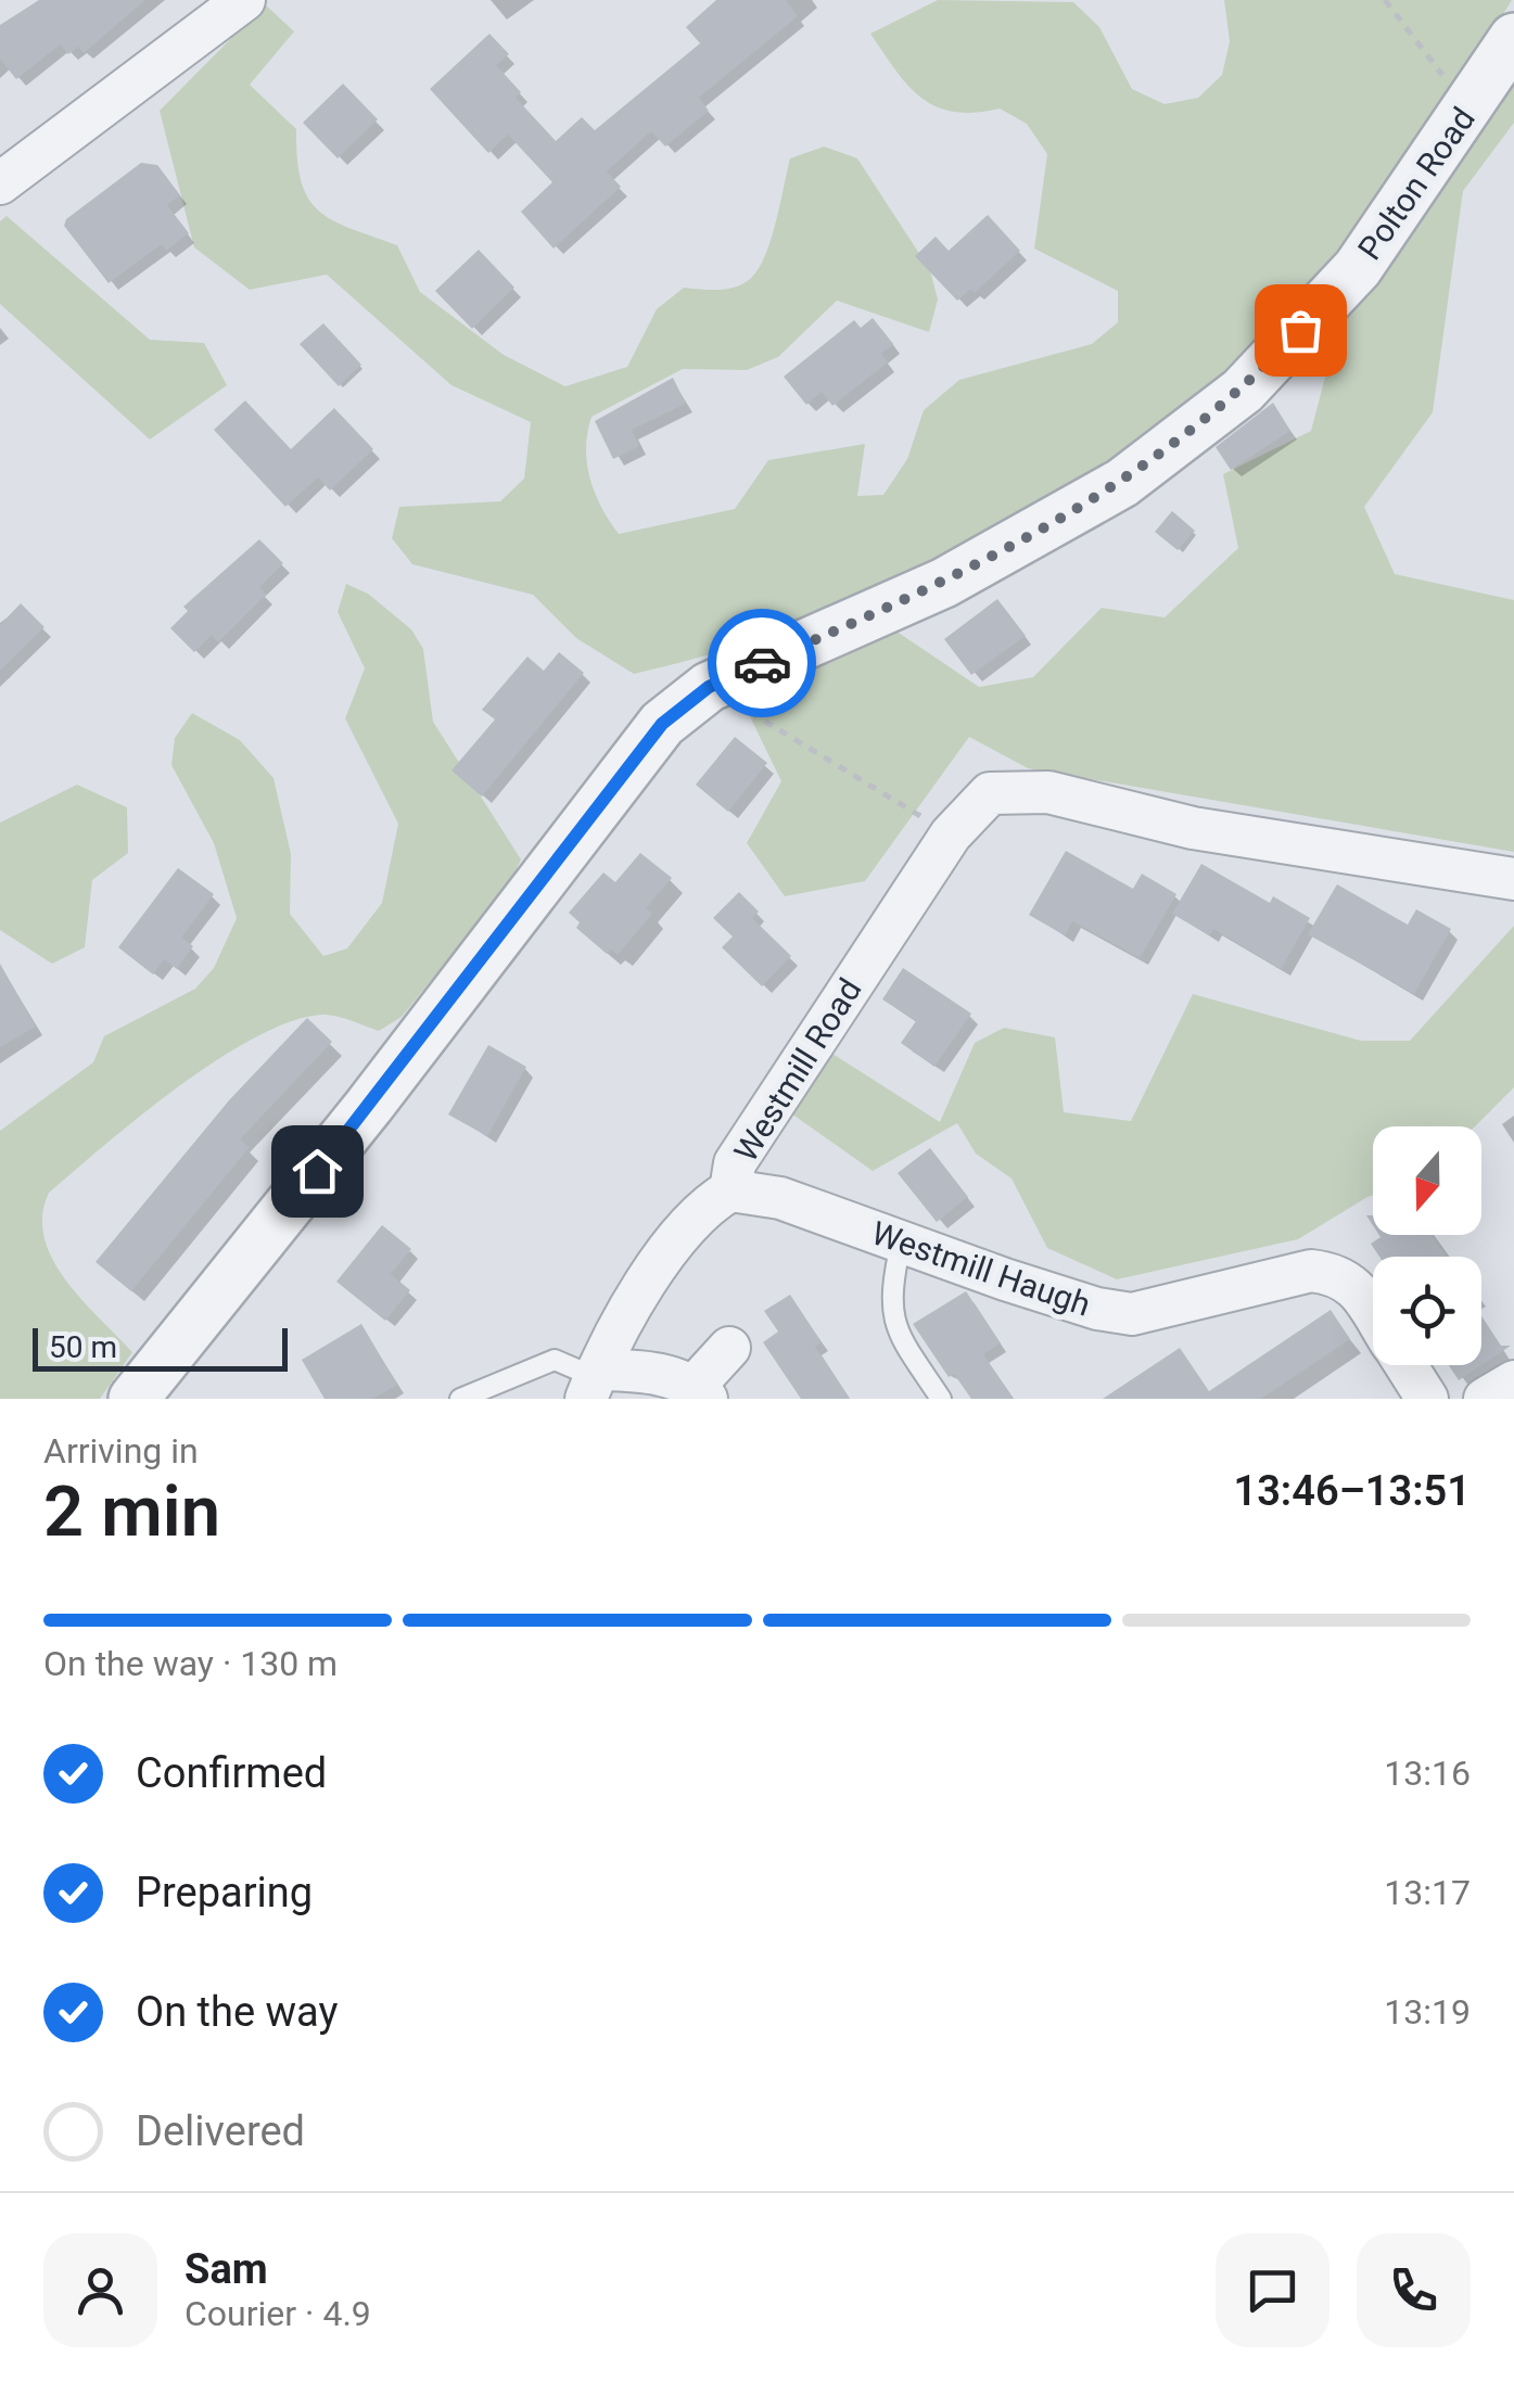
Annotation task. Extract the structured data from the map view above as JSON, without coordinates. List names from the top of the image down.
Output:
{
  "streets": {
    "street": ["Polton Road", "Westmill Road", "Westmill Haugh"]
  },
  "crossings": [
    ["Westmill Road", "Westmill Haugh"]
  ],
  "scale_bar": "50 m",
  "north": "bottom",
  "page": {
    "scale": "50 m",
    "heading": ["2 min", "Arriving in", "13:46–13:51"],
    "panel": ["Sam", "Courier · 4.9"],
    "bar": "On the way · 130 m",
    "list": [
      ["Confirmed", "13:16"],
      ["Preparing", "13:17"],
      ["On the way", "13:19"],
      "Delivered"
    ]
  }
}
